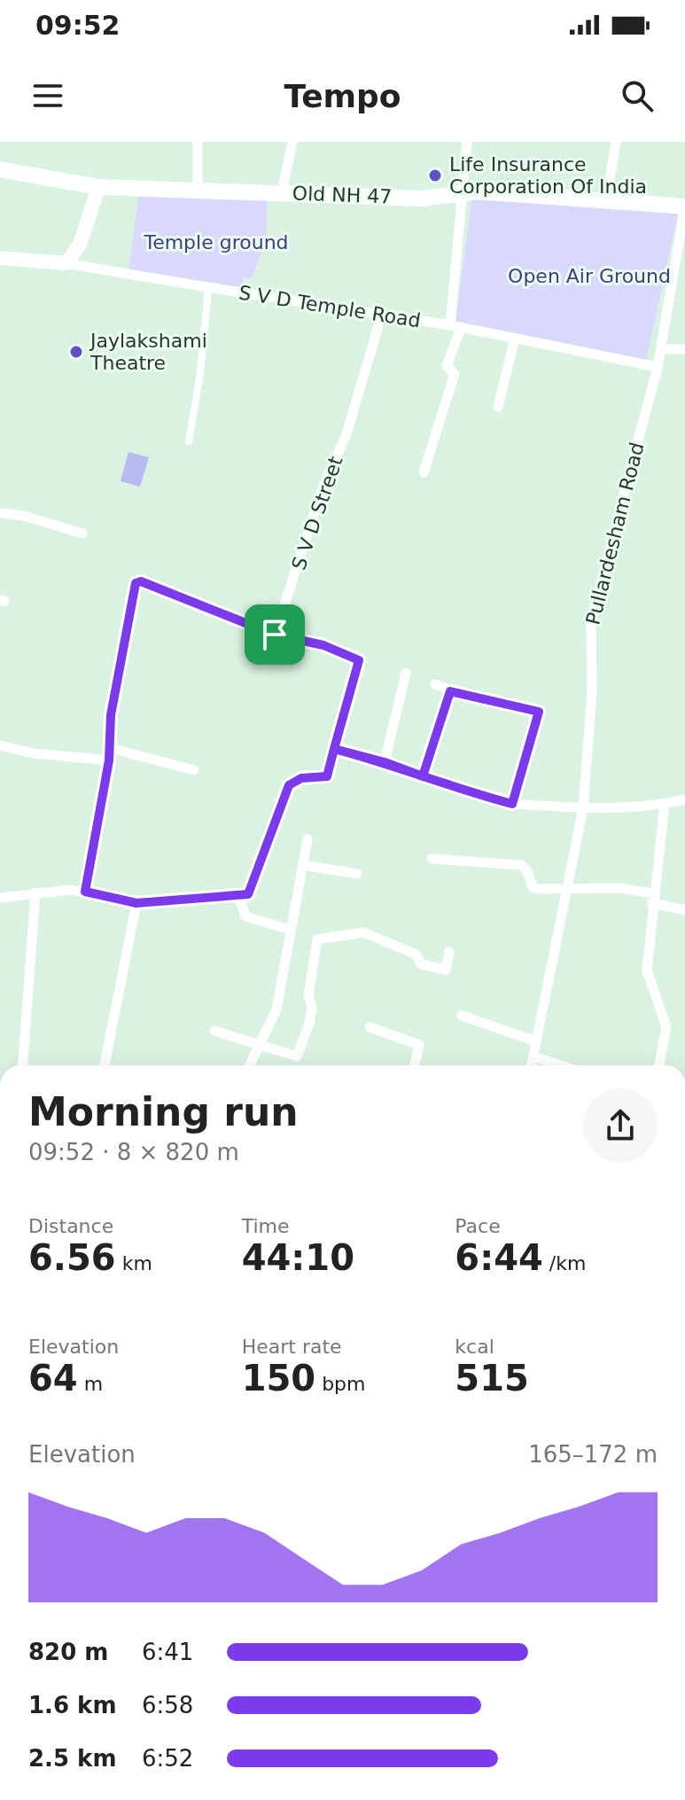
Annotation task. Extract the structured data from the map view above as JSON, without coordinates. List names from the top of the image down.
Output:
{
  "streets": {
    "main road": ["Old NH 47"],
    "street": ["S V D Temple Road", "S V D Street", "Pullardesham Road"]
  },
  "crossings": [
    ["Old NH 47", "Pullardesham Road"],
    ["S V D Temple Road", "S V D Street"],
    ["S V D Temple Road", "Pullardesham Road"]
  ],
  "parks": ["Temple ground", "Open Air Ground"],
  "places": ["Life Insurance Corporation Of India", "Jaylakshami Theatre"],
  "page": {
    "status": "09:52",
    "header": "Tempo",
    "heading": ["Morning run", "09:52 · 8 × 820 m"],
    "stats": [
      ["Distance", "6.56 km"],
      ["Time", "44:10"],
      ["Pace", "6:44 /km"],
      ["Elevation", "64 m"],
      ["Heart rate", "150 bpm"],
      ["kcal", "515"]
    ],
    "chart": ["Elevation", "165–172 m"],
    "list": [
      {
        "name": "820 m",
        "note": "6:41"
      },
      {
        "name": "1.6 km",
        "note": "6:58"
      },
      {
        "name": "2.5 km",
        "note": "6:52"
      }
    ]
  }
}
